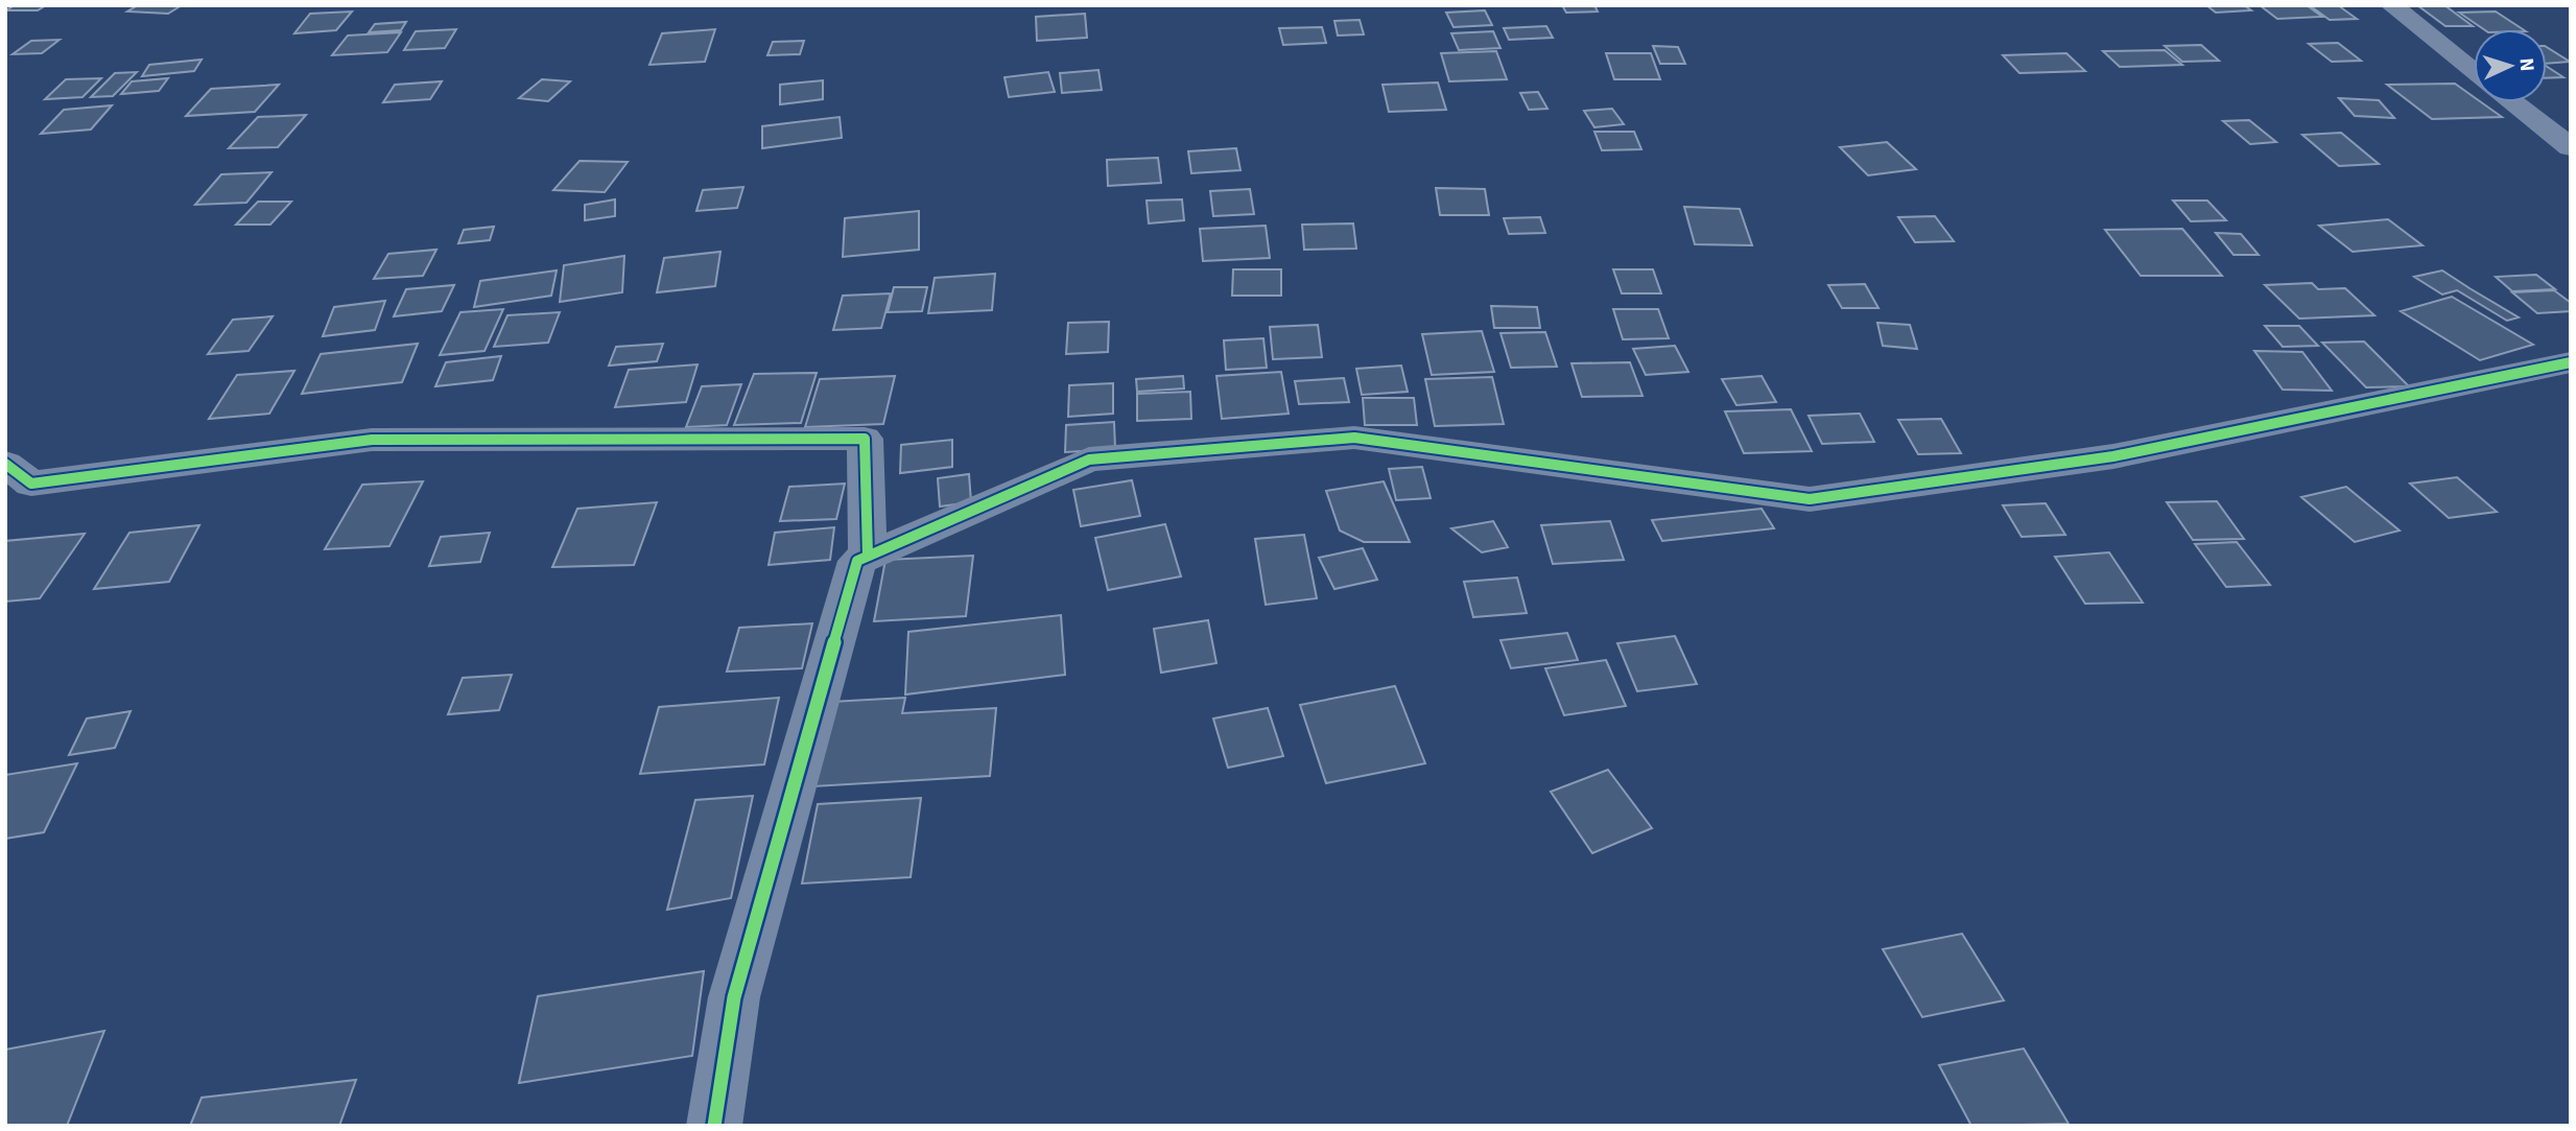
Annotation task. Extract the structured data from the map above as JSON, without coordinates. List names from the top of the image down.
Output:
{
  "north": "right"
}
